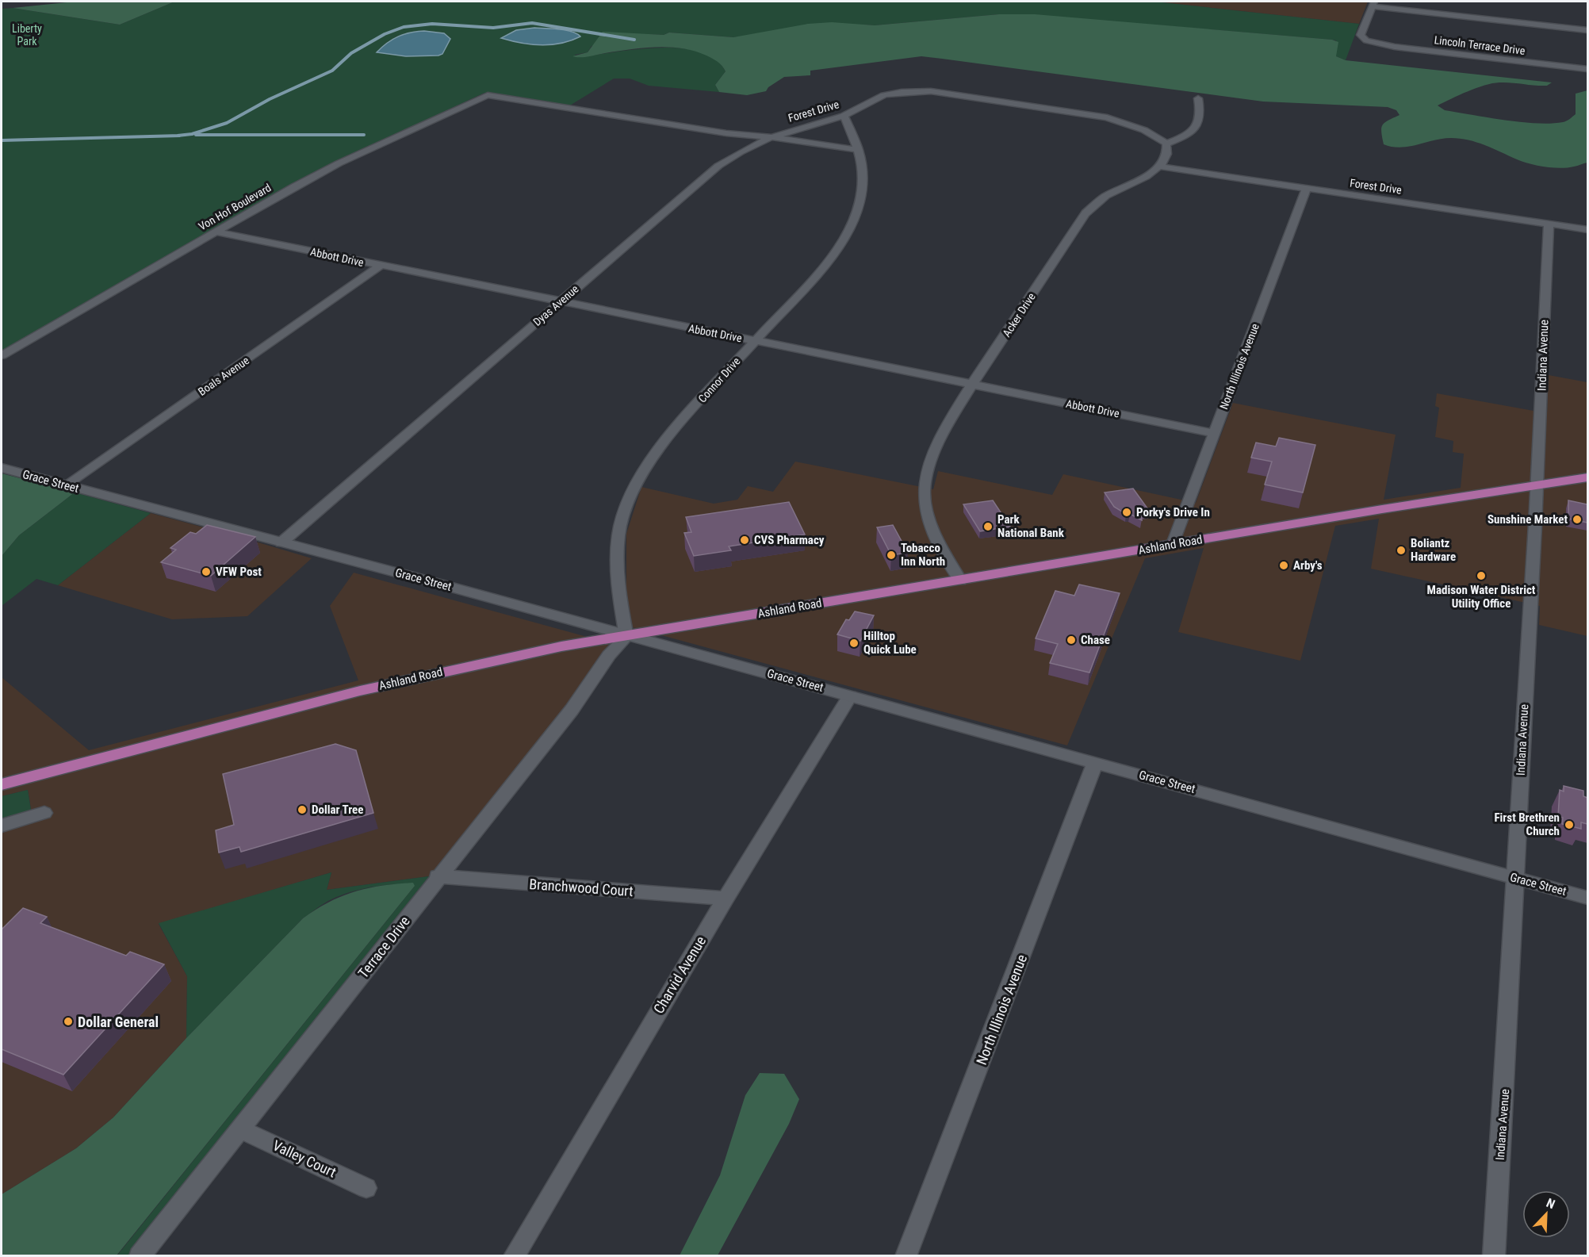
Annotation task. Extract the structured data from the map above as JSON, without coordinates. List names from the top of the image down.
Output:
{
  "streets": {
    "main road": ["Ashland Road"],
    "street": [
      "Lincoln Terrace Drive",
      "Forest Drive",
      "Von Hof Boulevard",
      "Abbott Drive",
      "Dyas Avenue",
      "Acker Drive",
      "Indiana Avenue",
      "North Illinois Avenue",
      "Boals Avenue",
      "Connor Drive",
      "Grace Street",
      "Branchwood Court",
      "Terrace Drive",
      "Charvid Avenue",
      "Valley Court"
    ]
  },
  "crossings": [
    ["Forest Drive", "Von Hof Boulevard"],
    ["Forest Drive", "Dyas Avenue"],
    ["Forest Drive", "Acker Drive"],
    ["Forest Drive", "Indiana Avenue"],
    ["Forest Drive", "North Illinois Avenue"],
    ["Forest Drive", "Connor Drive"],
    ["Von Hof Boulevard", "Abbott Drive"],
    ["Abbott Drive", "Dyas Avenue"],
    ["Abbott Drive", "Acker Drive"],
    ["Abbott Drive", "North Illinois Avenue"],
    ["Abbott Drive", "Boals Avenue"],
    ["Abbott Drive", "Connor Drive"],
    ["Dyas Avenue", "Grace Street"],
    ["Acker Drive", "Ashland Road"],
    ["Indiana Avenue", "Grace Street"],
    ["Indiana Avenue", "Ashland Road"],
    ["North Illinois Avenue", "Grace Street"],
    ["North Illinois Avenue", "Ashland Road"],
    ["Boals Avenue", "Grace Street"],
    ["Connor Drive", "Grace Street"],
    ["Connor Drive", "Ashland Road"],
    ["Connor Drive", "Terrace Drive"],
    ["Grace Street", "Ashland Road"],
    ["Grace Street", "Terrace Drive"],
    ["Grace Street", "Charvid Avenue"],
    ["Ashland Road", "Terrace Drive"],
    ["Branchwood Court", "Terrace Drive"],
    ["Branchwood Court", "Charvid Avenue"],
    ["Terrace Drive", "Valley Court"]
  ],
  "parks": ["Liberty Park"],
  "places": [
    "Porky's Drive In",
    "Sunshine Market",
    "Park National Bank",
    "CVS Pharmacy",
    "Boliantz Hardware",
    "Tobacco Inn North",
    "Arby's",
    "VFW Post",
    "Madison Water District Utility Office",
    "Chase",
    "Hilltop Quick Lube",
    "Dollar Tree",
    "First Brethren Church",
    "Dollar General"
  ],
  "north": "top right"
}
